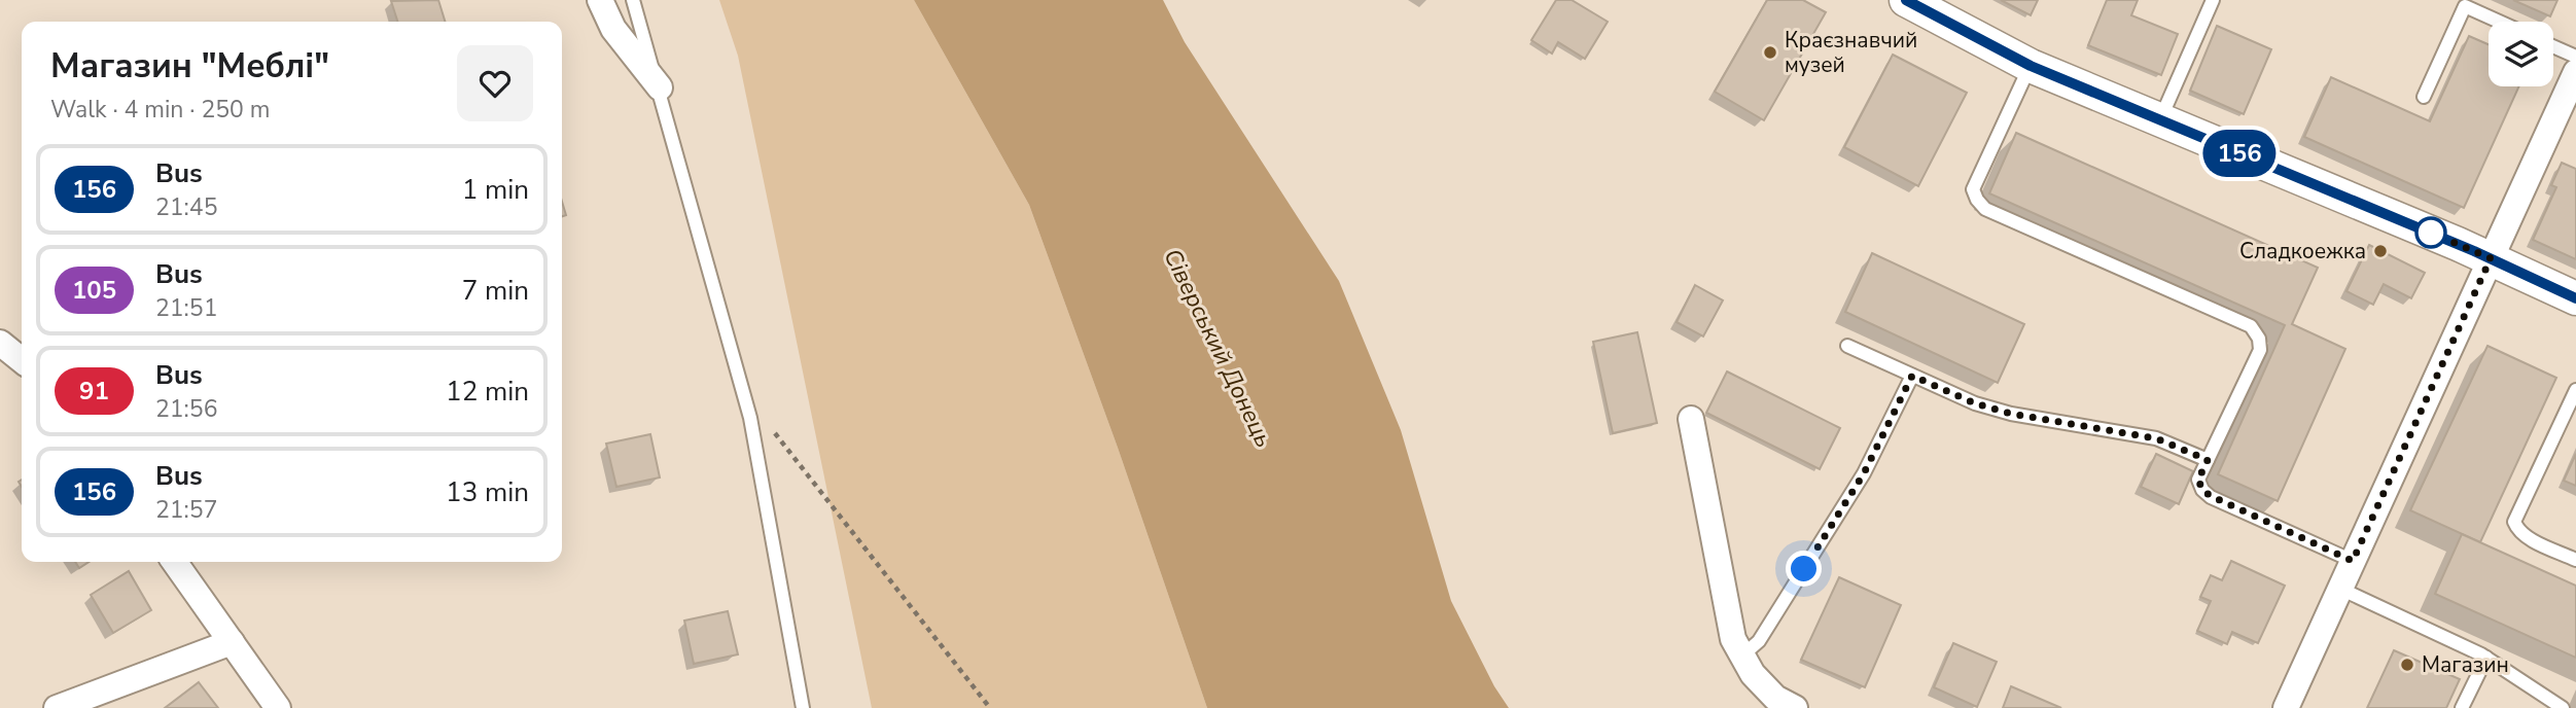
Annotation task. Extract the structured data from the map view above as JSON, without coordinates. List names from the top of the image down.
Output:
{
  "water": ["Сіверський Донець"],
  "places": ["Краєзнавчий музей", "Сладкоежка", "Магазин"],
  "lines": ["bus line 156"],
  "page": {
    "on_map": "156",
    "heading": ["Магазин \"Меблі\"", "Walk · 4 min · 250 m"],
    "list": [
      {
        "mark": "156",
        "name": "Bus",
        "note": "21:45",
        "value": "1 min"
      },
      {
        "mark": "105",
        "name": "Bus",
        "note": "21:51",
        "value": "7 min"
      },
      {
        "mark": "91",
        "name": "Bus",
        "note": "21:56",
        "value": "12 min"
      },
      {
        "mark": "156",
        "name": "Bus",
        "note": "21:57",
        "value": "13 min"
      }
    ]
  }
}
